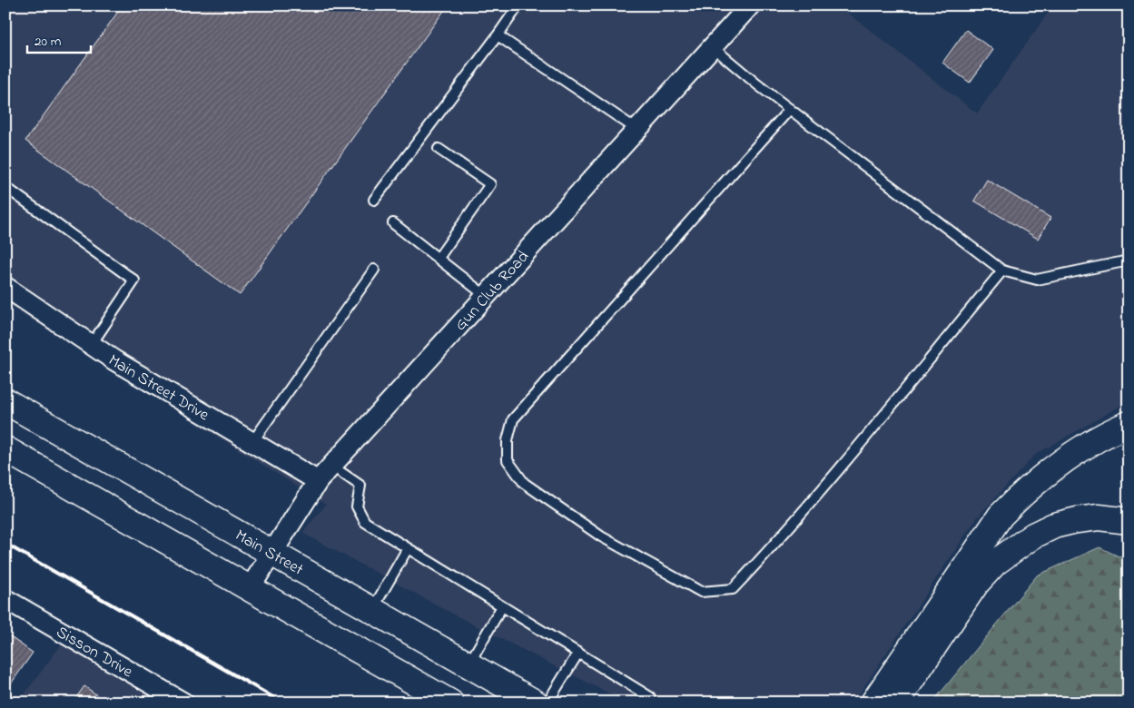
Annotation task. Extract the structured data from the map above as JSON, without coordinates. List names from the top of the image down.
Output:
{
  "streets": {
    "main road": ["Main Street"],
    "street": ["Gun Club Road", "Main Street Drive", "Sisson Drive"]
  },
  "crossings": [
    ["Gun Club Road", "Main Street Drive"],
    ["Gun Club Road", "Main Street"]
  ],
  "scale_bar": "20 m"
}
